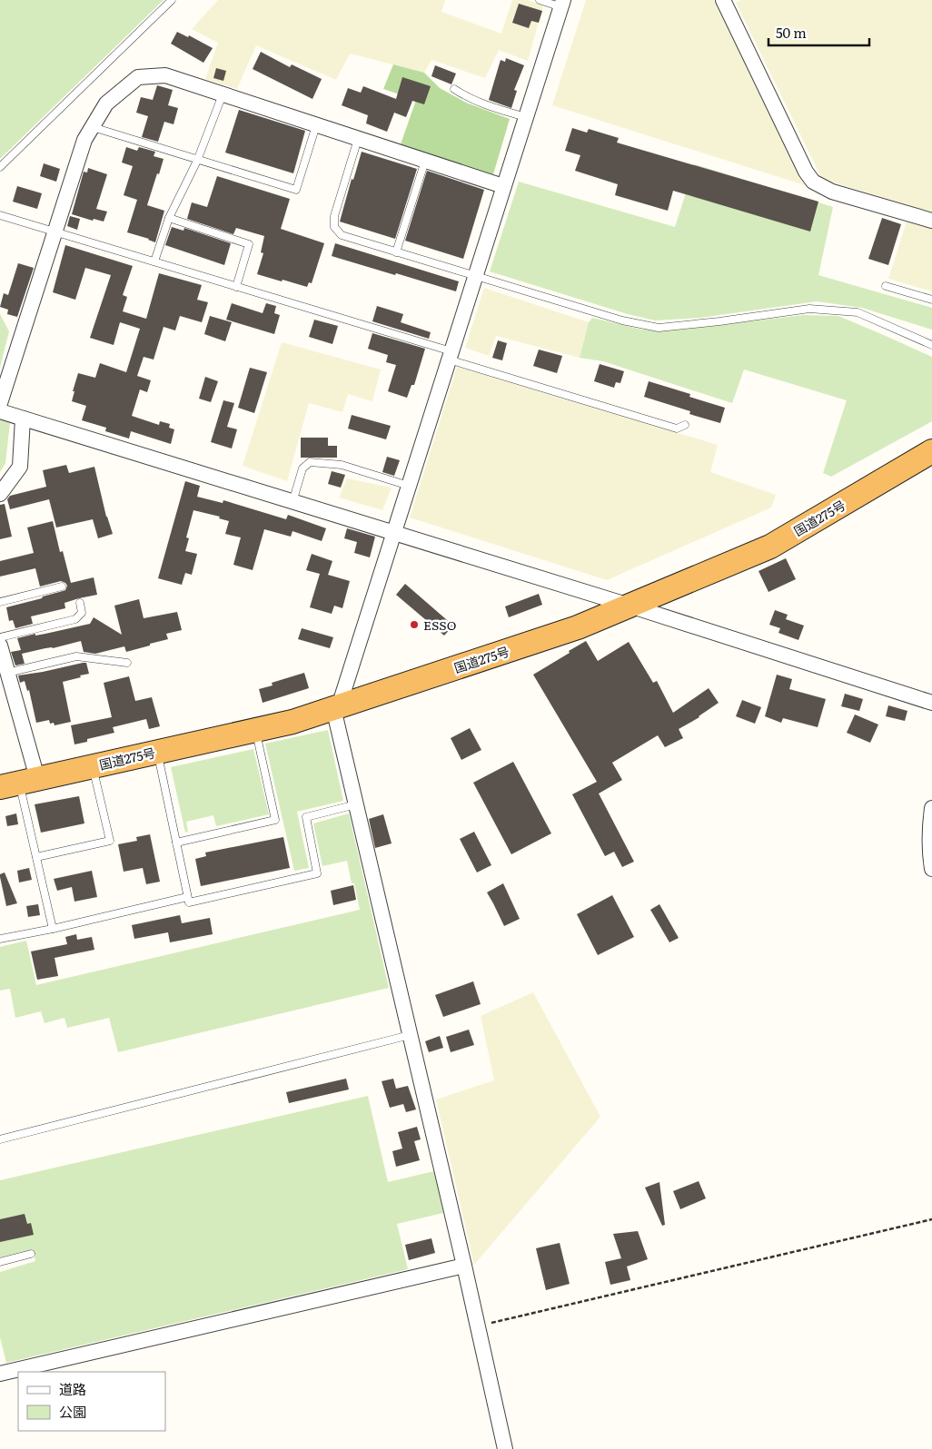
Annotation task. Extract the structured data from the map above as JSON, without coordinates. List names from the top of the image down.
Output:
{
  "streets": {
    "highway": ["国道275号"]
  },
  "places": ["ESSO"],
  "legend": ["道路", "公園"],
  "scale_bar": "50 m"
}
